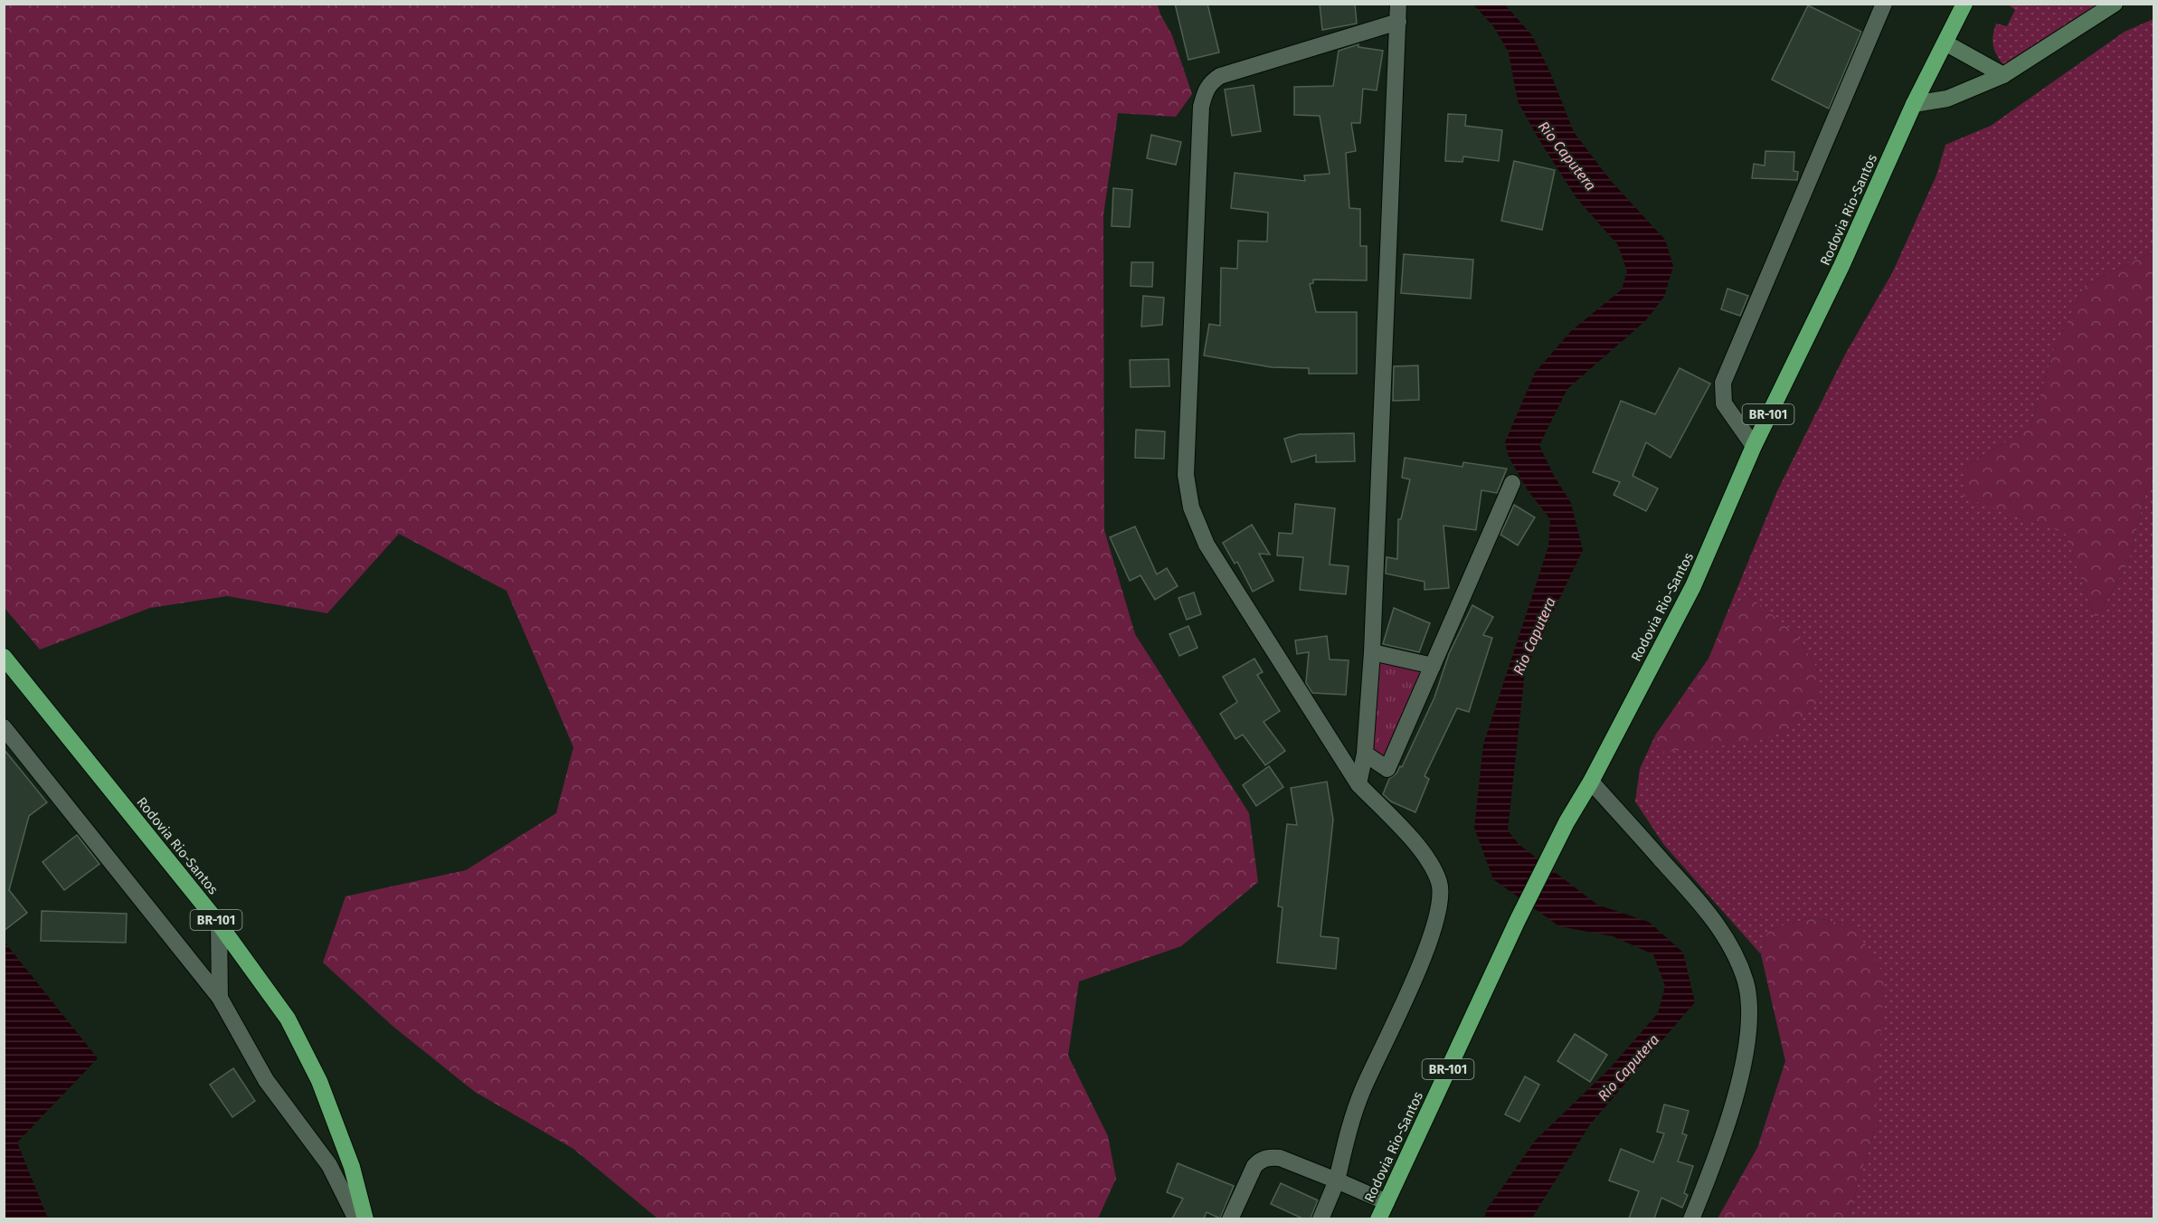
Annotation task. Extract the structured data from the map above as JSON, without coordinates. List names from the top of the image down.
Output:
{
  "streets": {
    "highway": ["Rodovia Rio-Santos", "BR-101"]
  },
  "water": ["Rio Caputera"]
}
